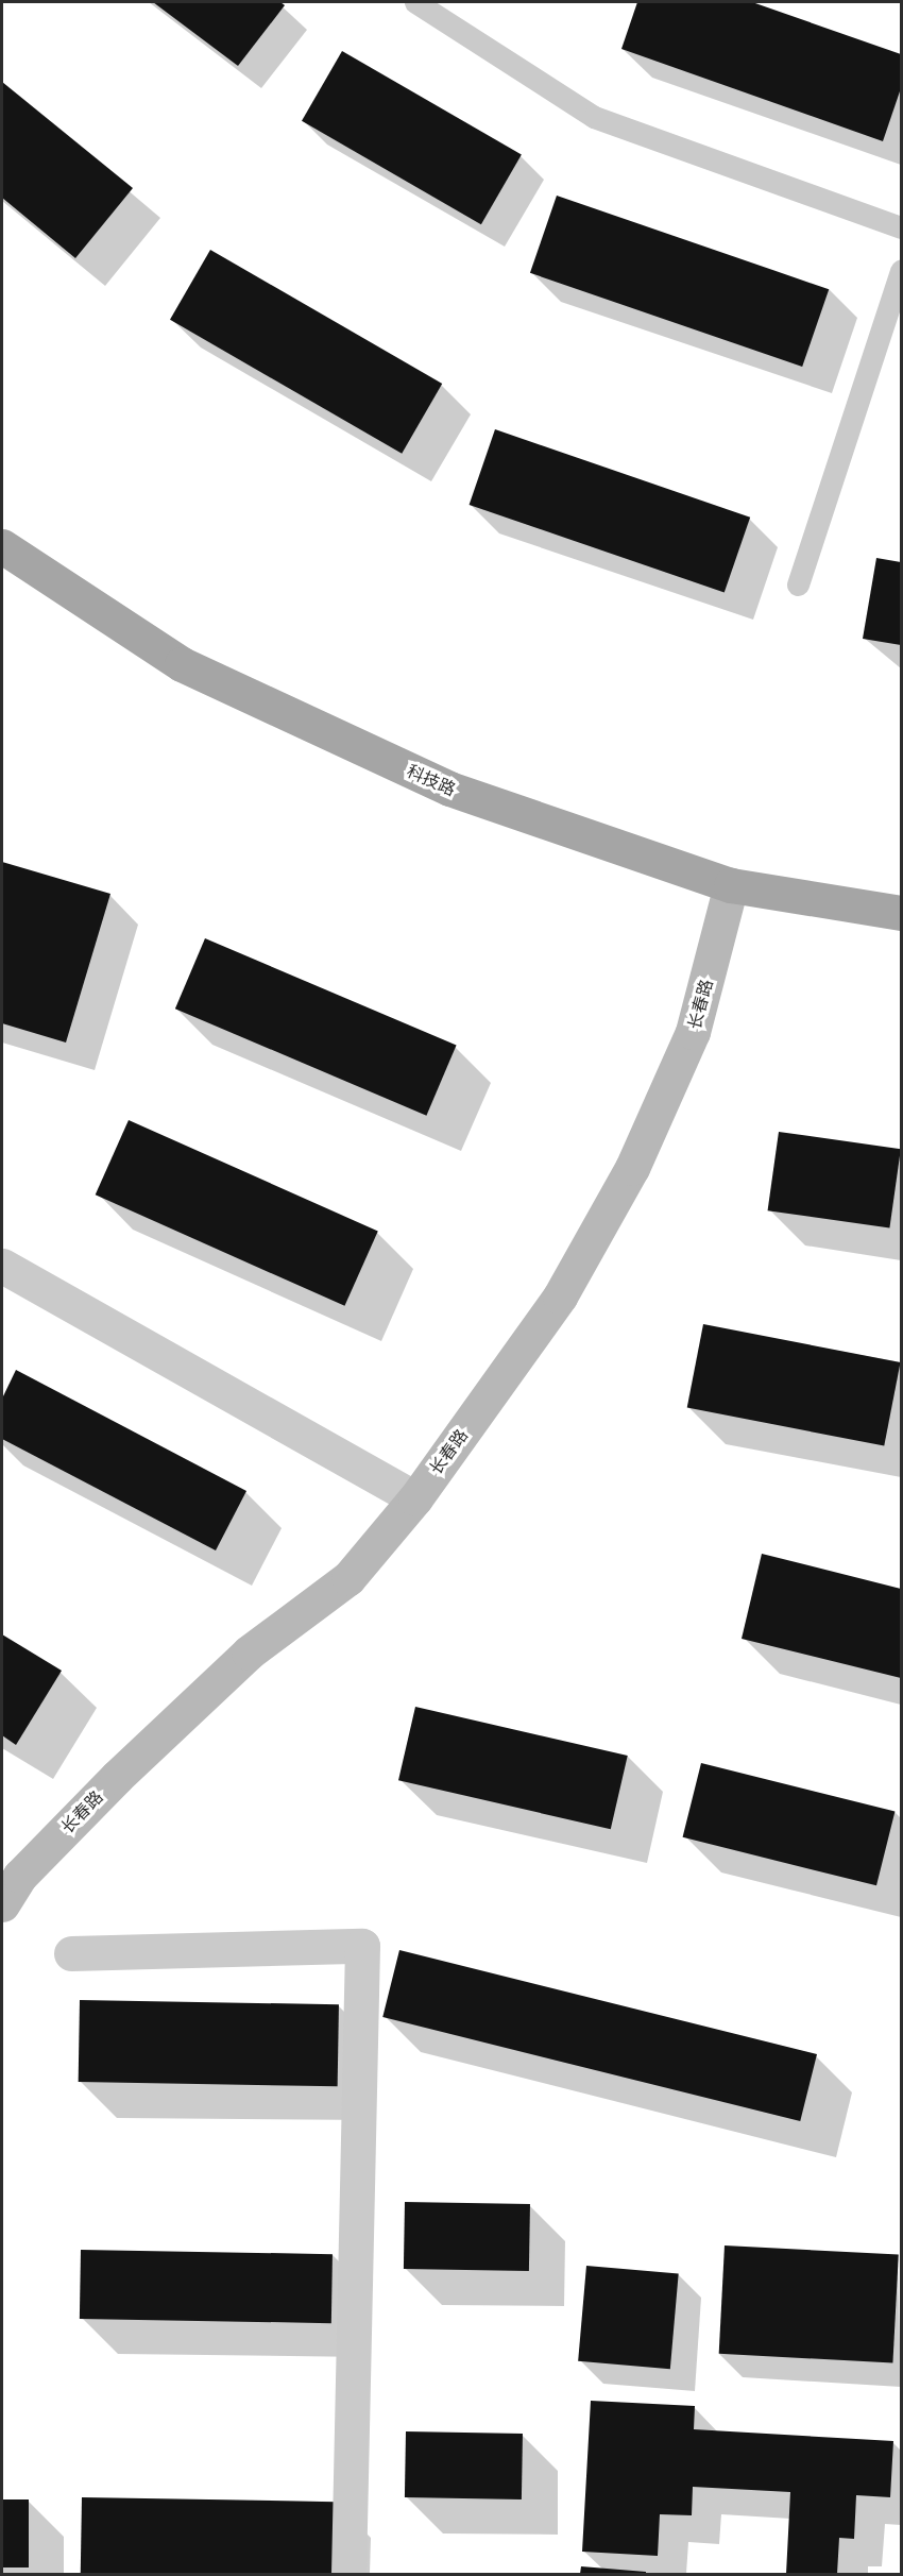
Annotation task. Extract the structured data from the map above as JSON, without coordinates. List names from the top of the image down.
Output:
{
  "streets": {
    "main road": ["科技路"],
    "street": ["长春路"]
  },
  "crossings": [
    ["科技路", "长春路"]
  ]
}
